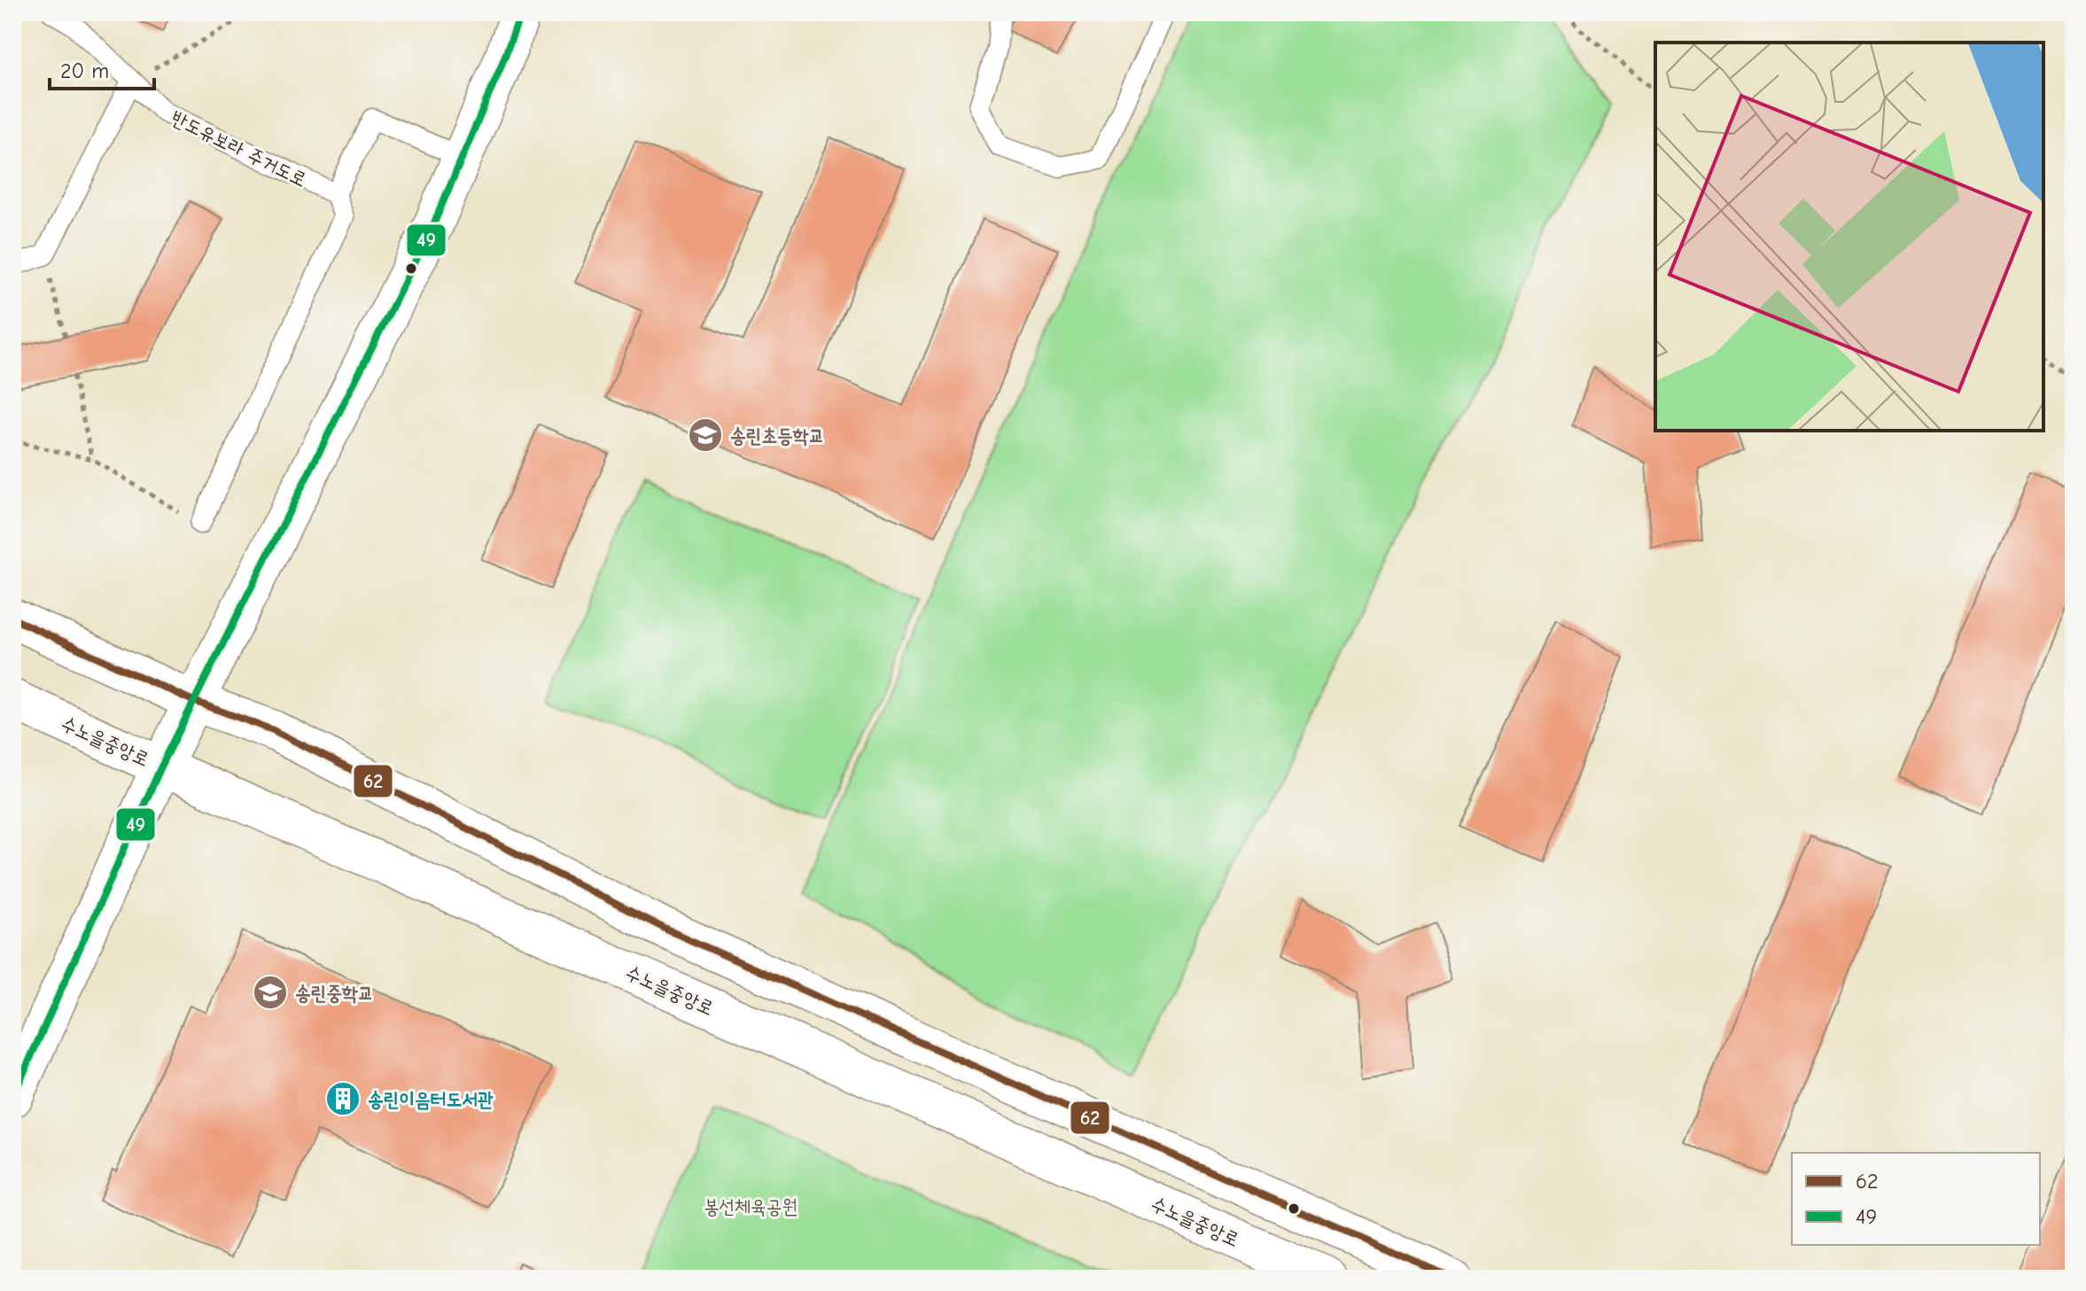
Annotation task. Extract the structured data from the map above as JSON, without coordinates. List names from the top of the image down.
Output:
{
  "streets": {
    "main road": ["수노을중앙로"],
    "lane": ["반도유보라 주거도로"]
  },
  "parks": ["봉선체육공원"],
  "places": {
    "school or university": ["송린초등학교", "송린중학교"],
    "building": ["송린이음터도서관"]
  },
  "lines": ["transit line 49", "transit line 62"],
  "legend": ["62", "49"],
  "scale_bar": "20 m"
}
